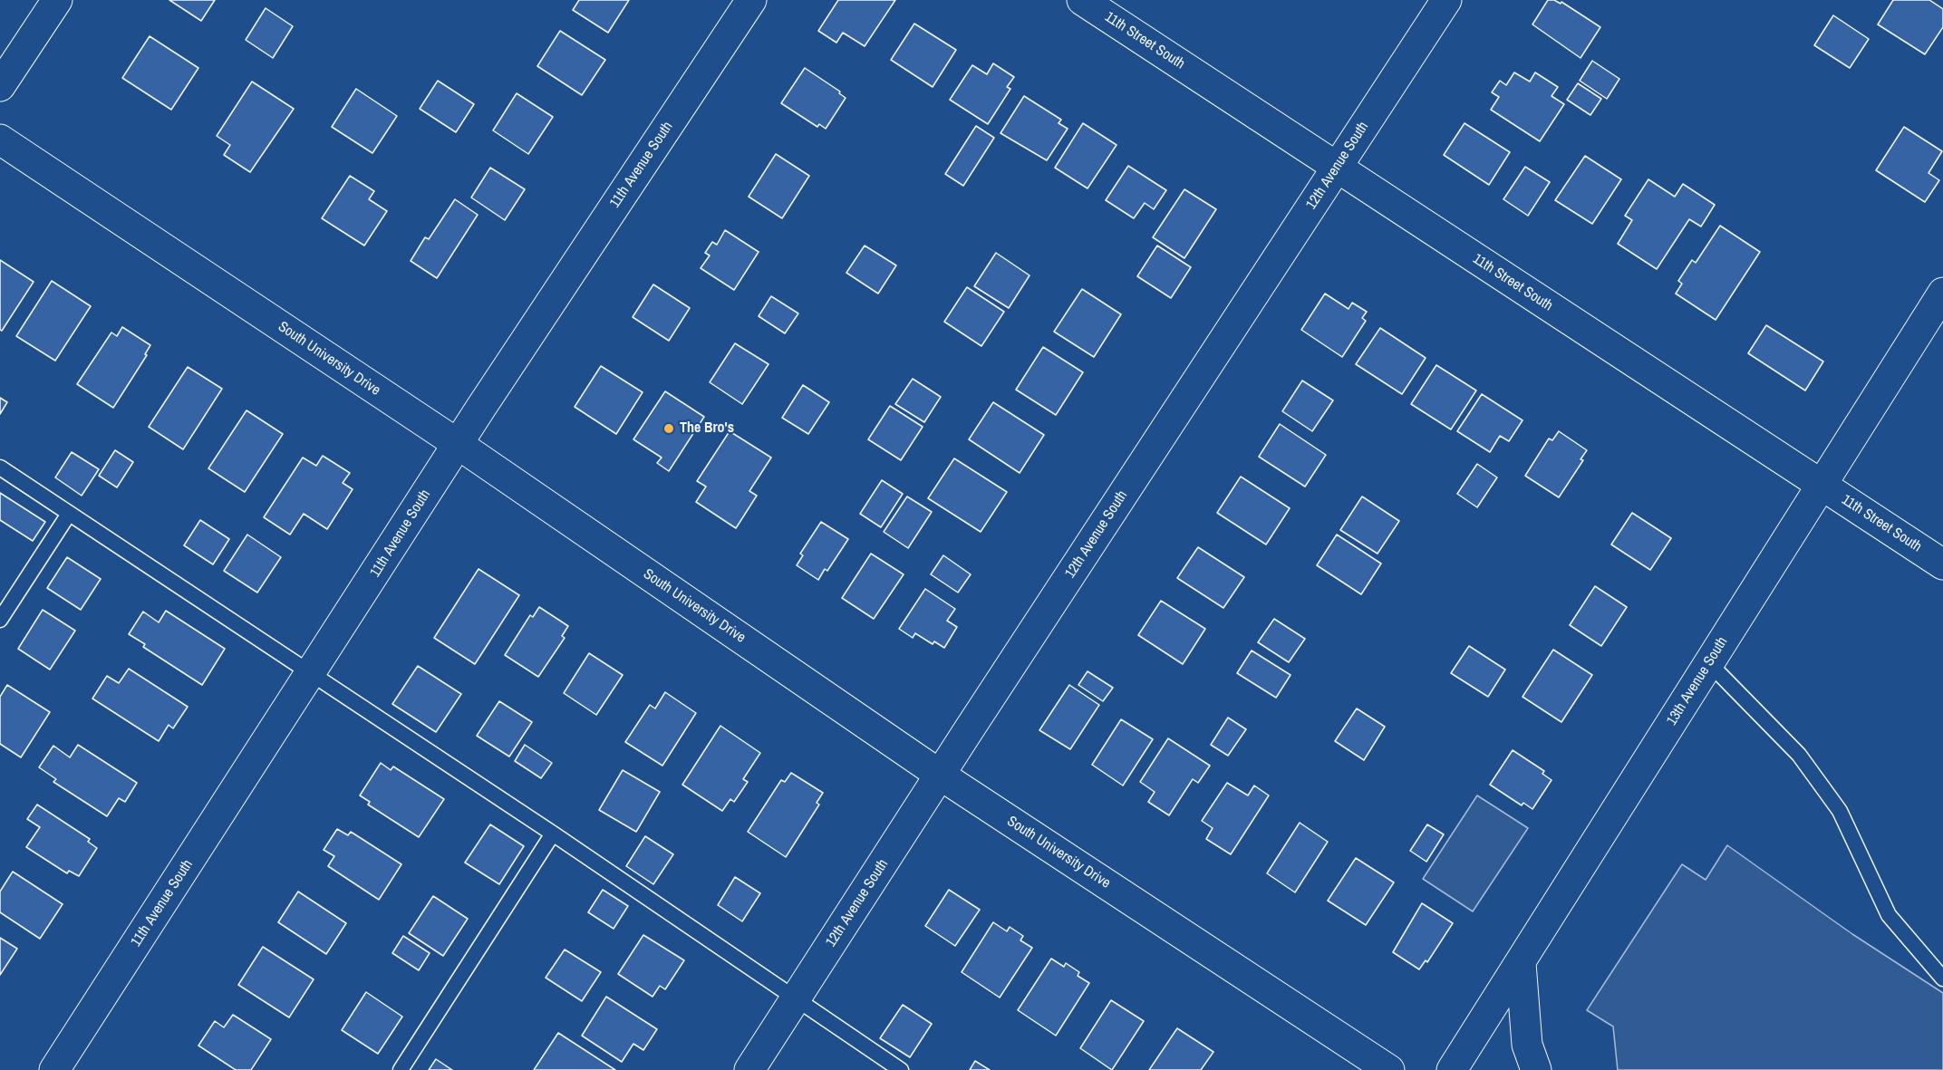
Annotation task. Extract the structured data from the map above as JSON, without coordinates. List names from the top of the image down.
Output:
{
  "streets": {
    "street": [
      "11th Street South",
      "11th Avenue South",
      "12th Avenue South",
      "South University Drive",
      "13th Avenue South"
    ]
  },
  "crossings": [
    ["11th Street South", "12th Avenue South"],
    ["11th Street South", "13th Avenue South"],
    ["11th Avenue South", "South University Drive"],
    ["12th Avenue South", "South University Drive"]
  ],
  "places": ["The Bro's"]
}
